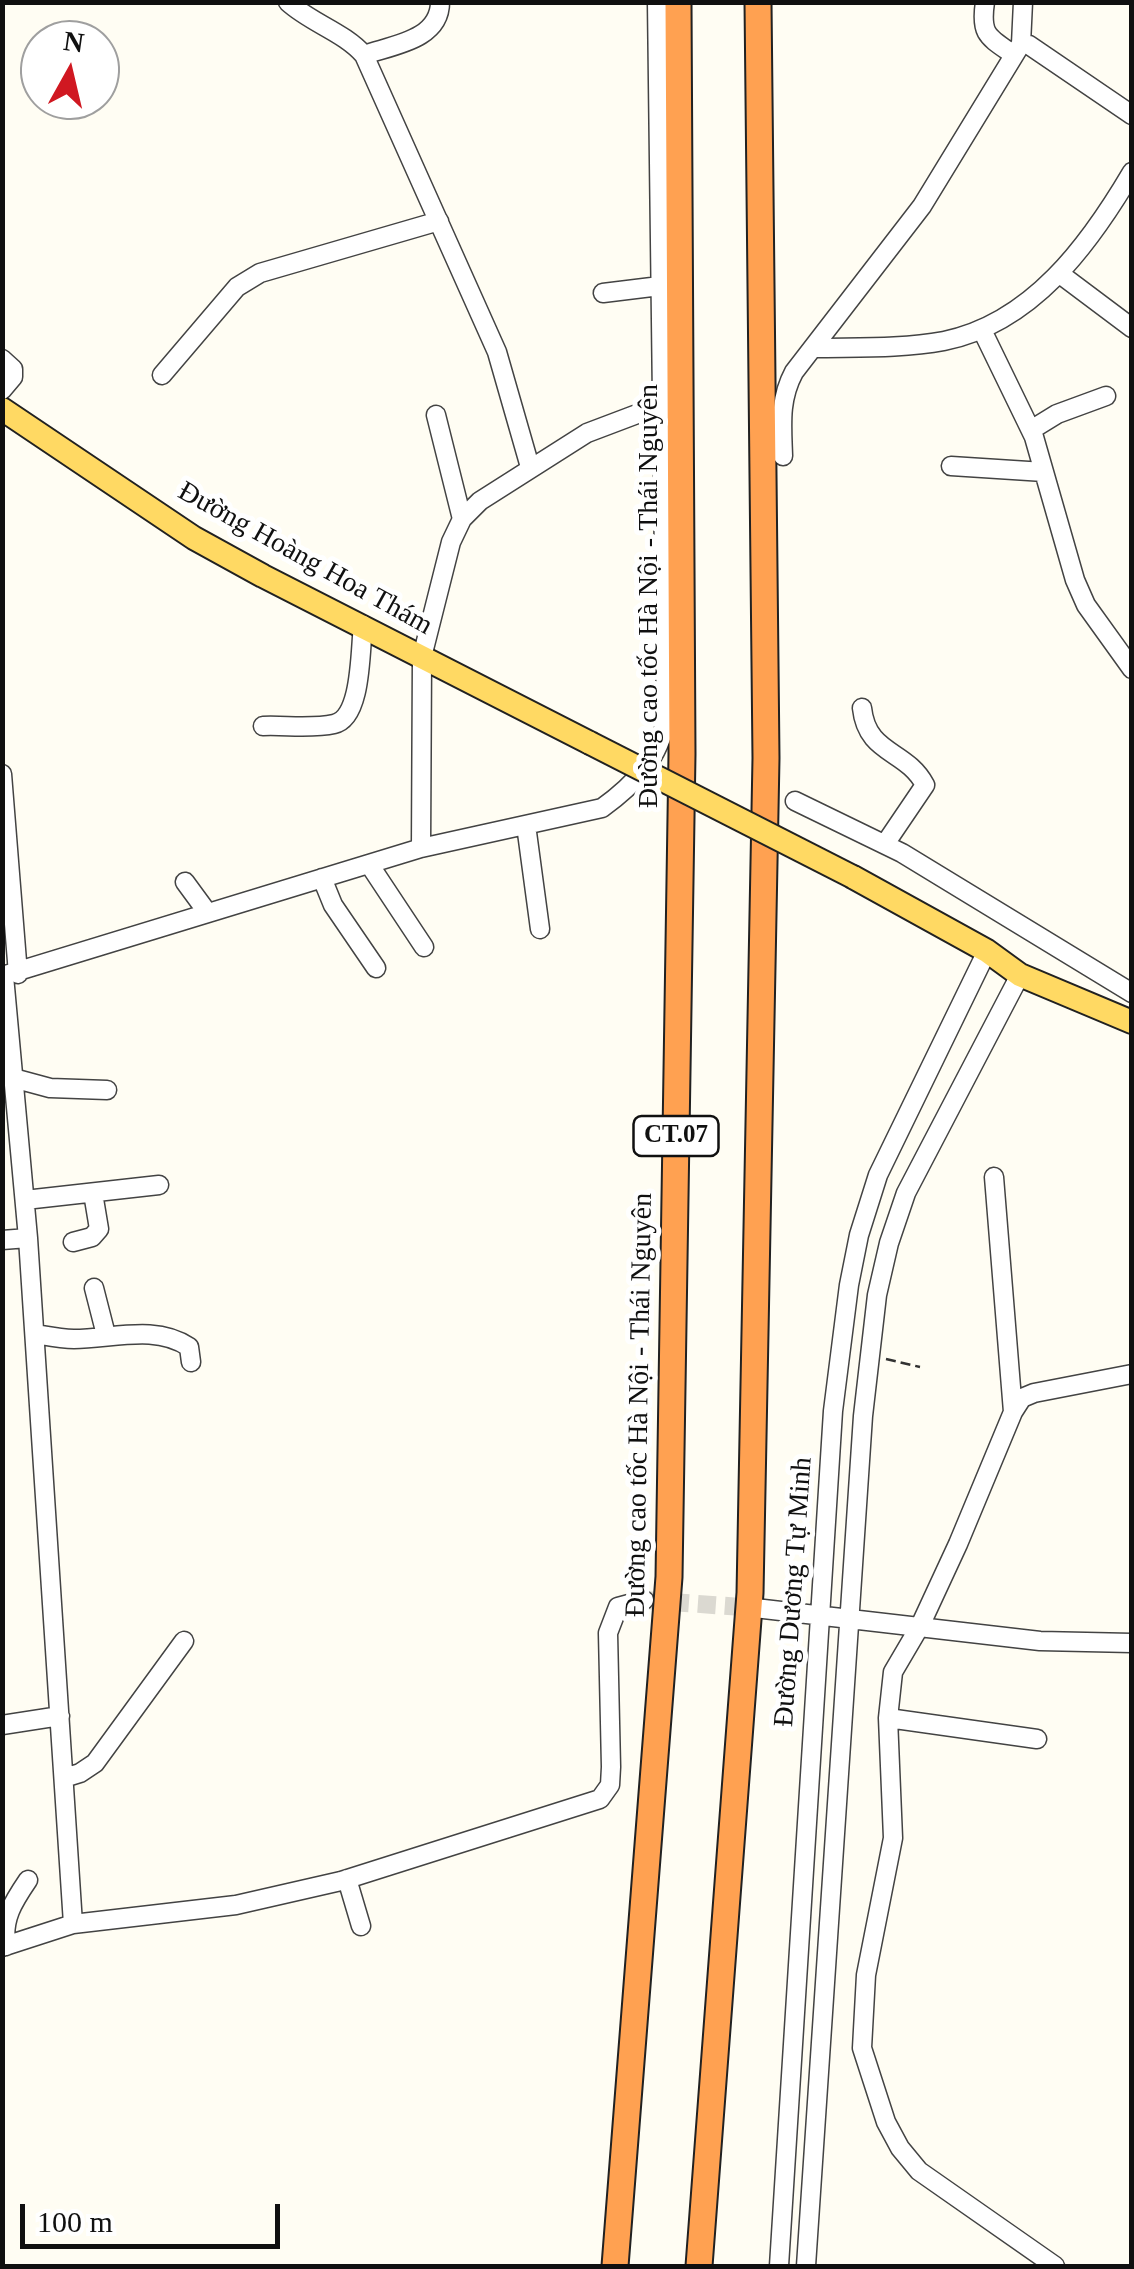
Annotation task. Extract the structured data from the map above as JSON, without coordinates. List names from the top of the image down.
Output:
{
  "streets": {
    "highway": ["Đường cao tốc Hà Nội - Thái Nguyên", "CT.07"],
    "main road": ["Đường Hoàng Hoa Thám"],
    "street": ["Đường Dương Tự Minh"]
  },
  "crossings": [
    ["Đường Hoàng Hoa Thám", "Đường Dương Tự Minh"]
  ],
  "scale_bar": "100 m",
  "north": "top"
}
